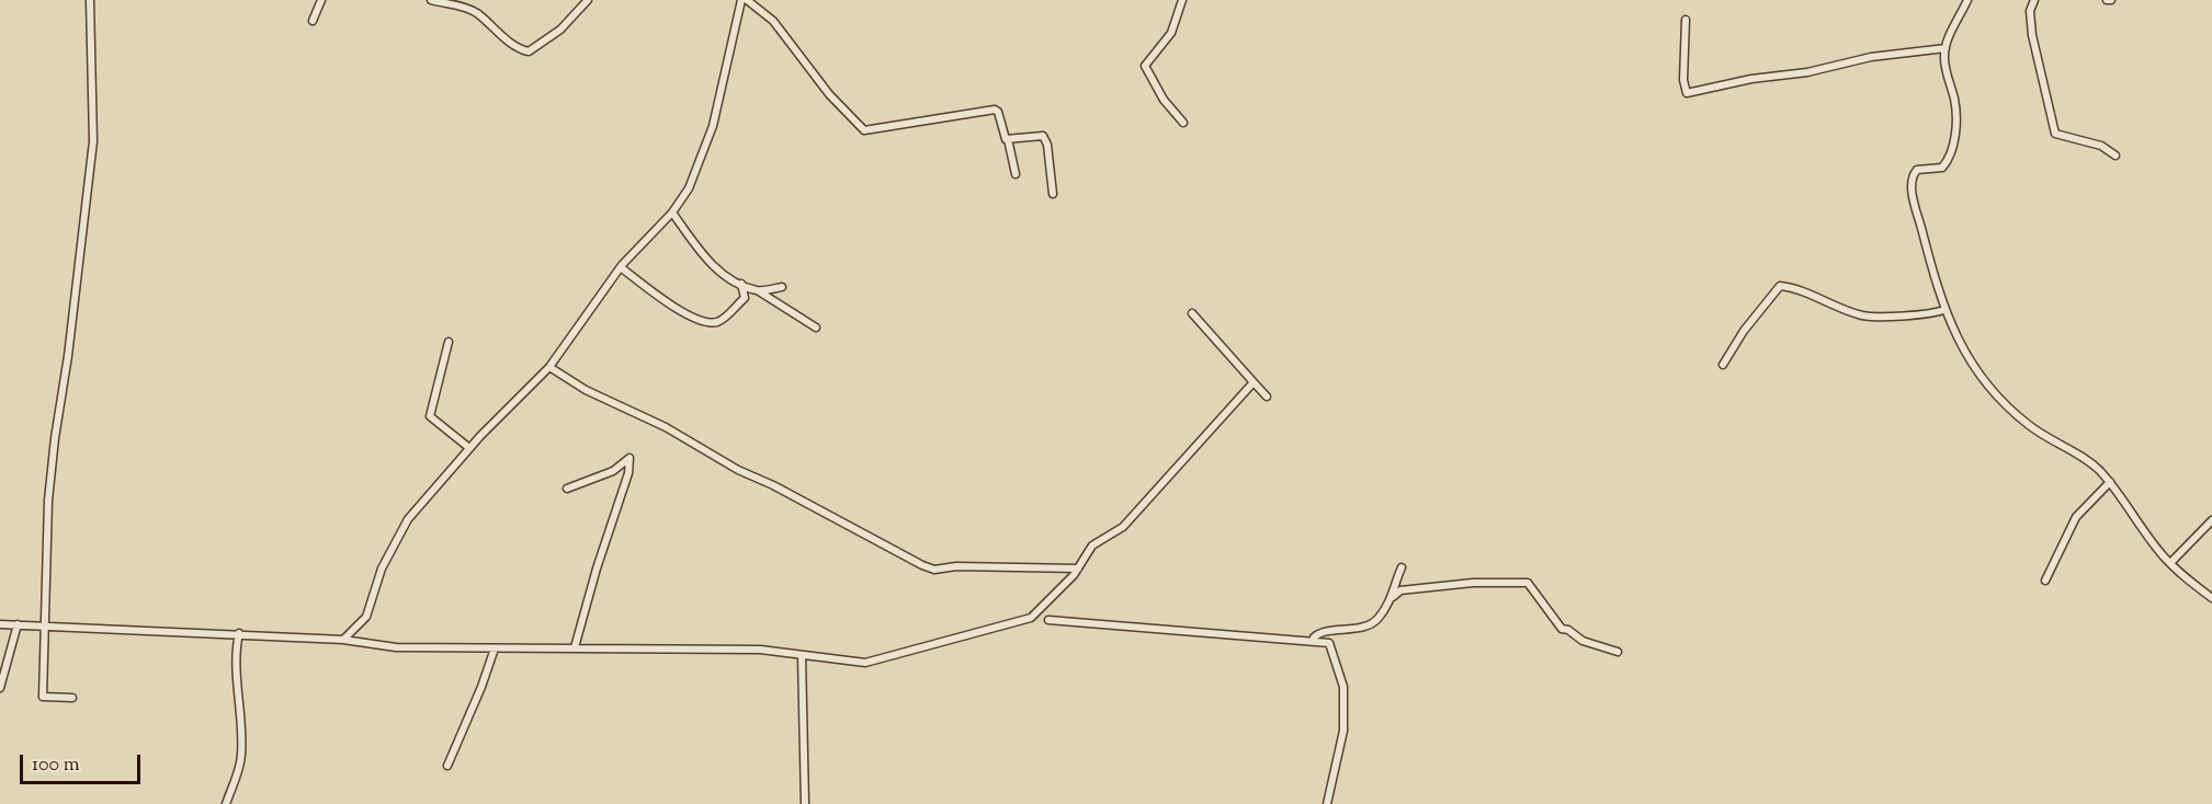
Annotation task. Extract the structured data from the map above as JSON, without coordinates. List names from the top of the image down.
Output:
{
  "scale_bar": "100 m"
}
